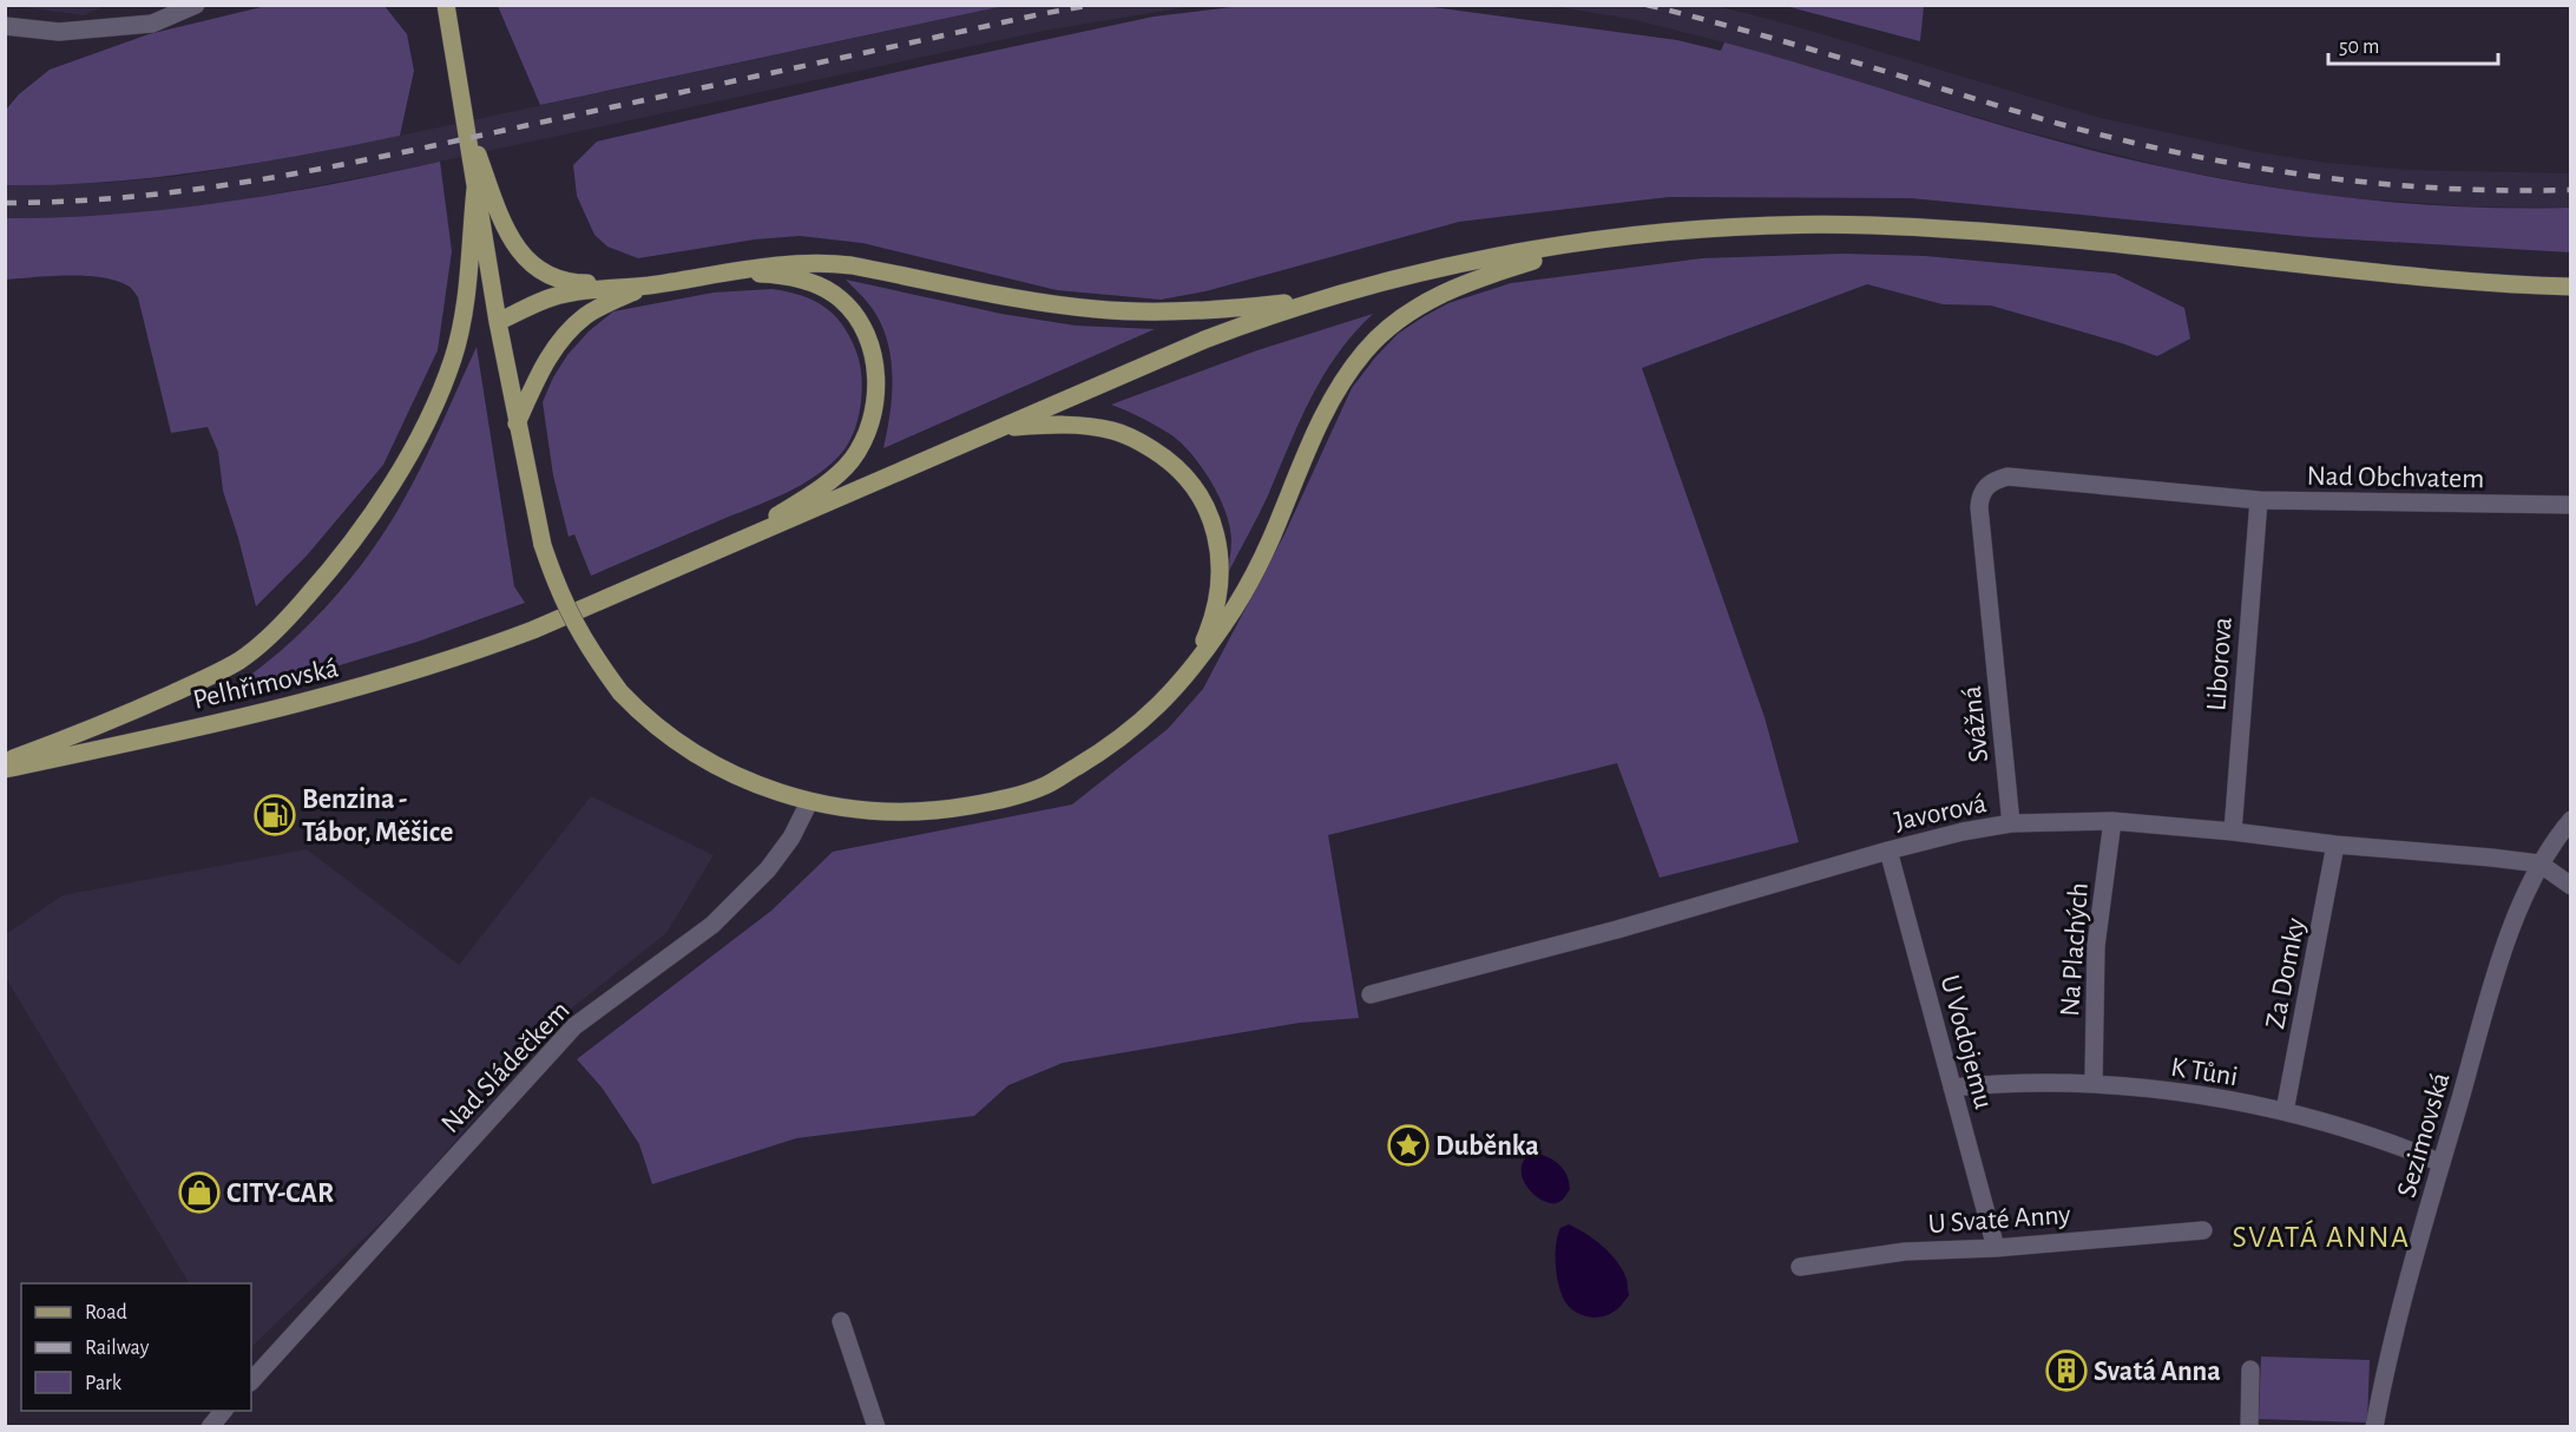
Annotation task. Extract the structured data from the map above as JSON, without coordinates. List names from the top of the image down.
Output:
{
  "streets": {
    "main road": ["Pelhřimovská"],
    "street": [
      "Nad Obchvatem",
      "Liborova",
      "Svážná",
      "Javorová",
      "Na Plachých",
      "Za Domky",
      "U Vodojemu",
      "Nad Sládečkem",
      "K Tůni",
      "Sezimovská",
      "U Svaté Anny"
    ]
  },
  "crossings": [
    ["Nad Obchvatem", "Liborova"],
    ["Nad Obchvatem", "Svážná"],
    ["Liborova", "Javorová"],
    ["Svážná", "Javorová"],
    ["Javorová", "Na Plachých"],
    ["Javorová", "Za Domky"],
    ["Javorová", "U Vodojemu"],
    ["Javorová", "Sezimovská"],
    ["Na Plachých", "K Tůni"],
    ["Za Domky", "K Tůni"],
    ["U Vodojemu", "K Tůni"],
    ["U Vodojemu", "U Svaté Anny"],
    ["K Tůni", "Sezimovská"]
  ],
  "districts": ["SVATÁ ANNA"],
  "places": {
    "fuel station": ["Benzina - Tábor, Měšice"],
    "place": ["Duběnka"],
    "shop": ["CITY-CAR"],
    "building": ["Svatá Anna"]
  },
  "legend": ["Road", "Railway", "Park"],
  "scale_bar": "50 m"
}
